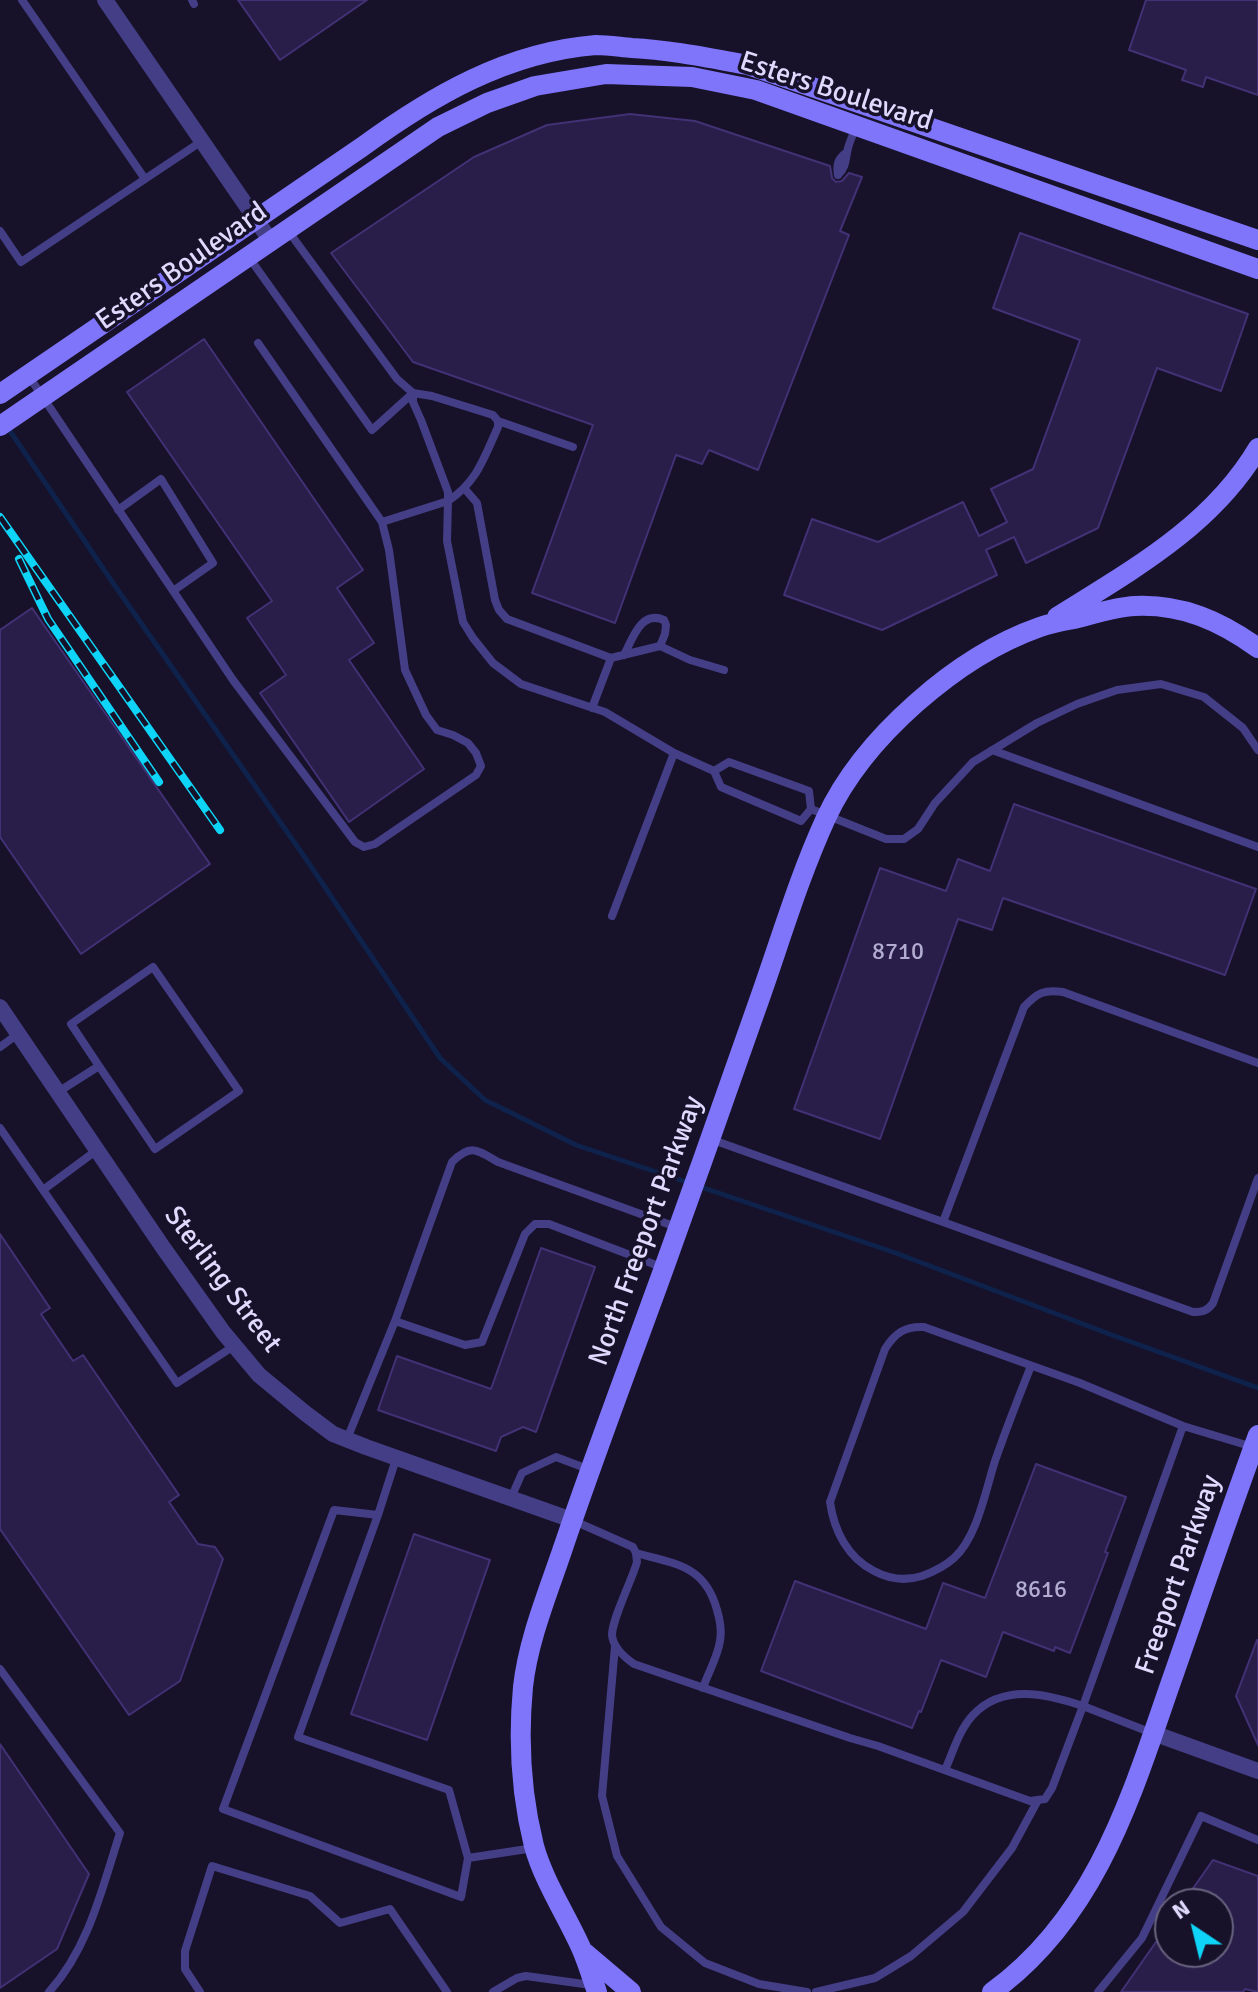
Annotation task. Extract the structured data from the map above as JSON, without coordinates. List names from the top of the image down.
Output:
{
  "streets": {
    "main road": ["Esters Boulevard", "North Freeport Parkway", "Freeport Parkway"],
    "street": ["Sterling Street"]
  },
  "crossings": [
    ["North Freeport Parkway", "Sterling Street"]
  ],
  "house_numbers": ["8710", "8616"],
  "north": "top left"
}
